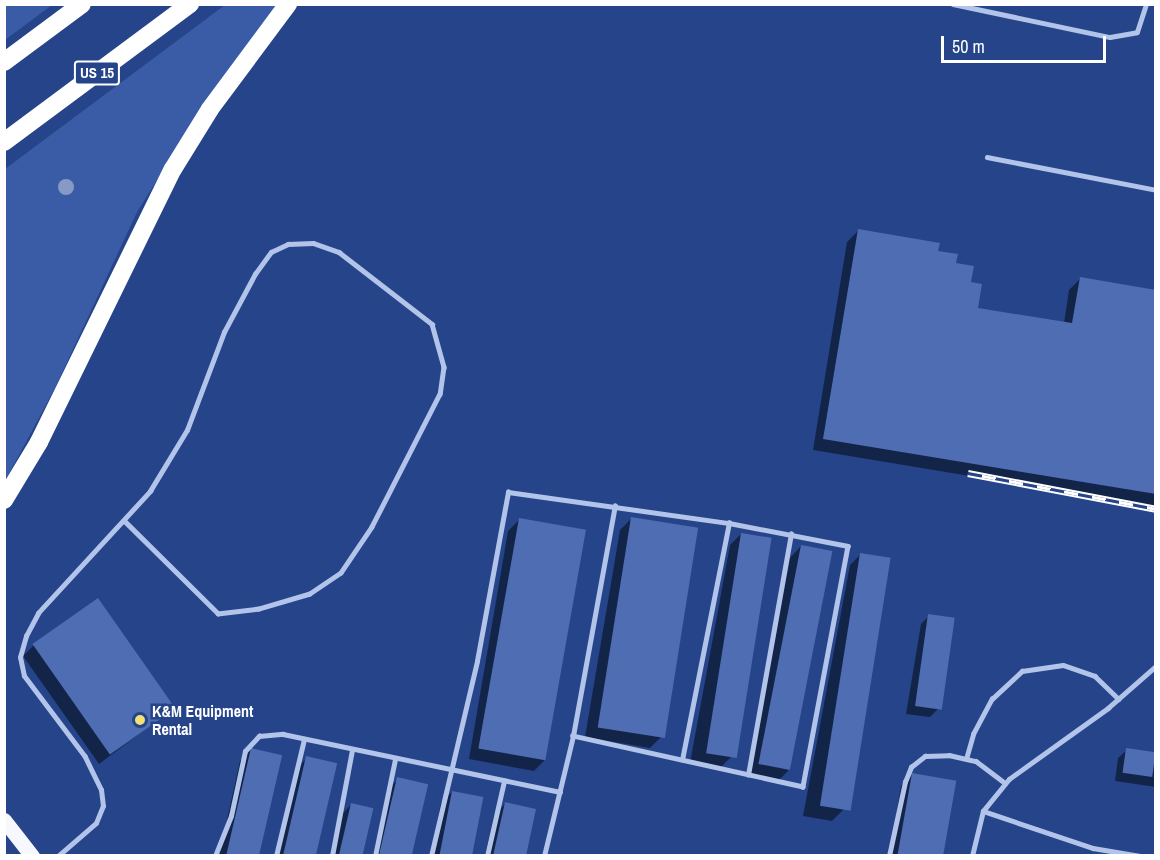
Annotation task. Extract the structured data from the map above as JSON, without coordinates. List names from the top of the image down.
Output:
{
  "streets": {
    "highway": ["US 15"]
  },
  "places": ["K&M Equipment Rental"],
  "scale_bar": "50 m"
}
